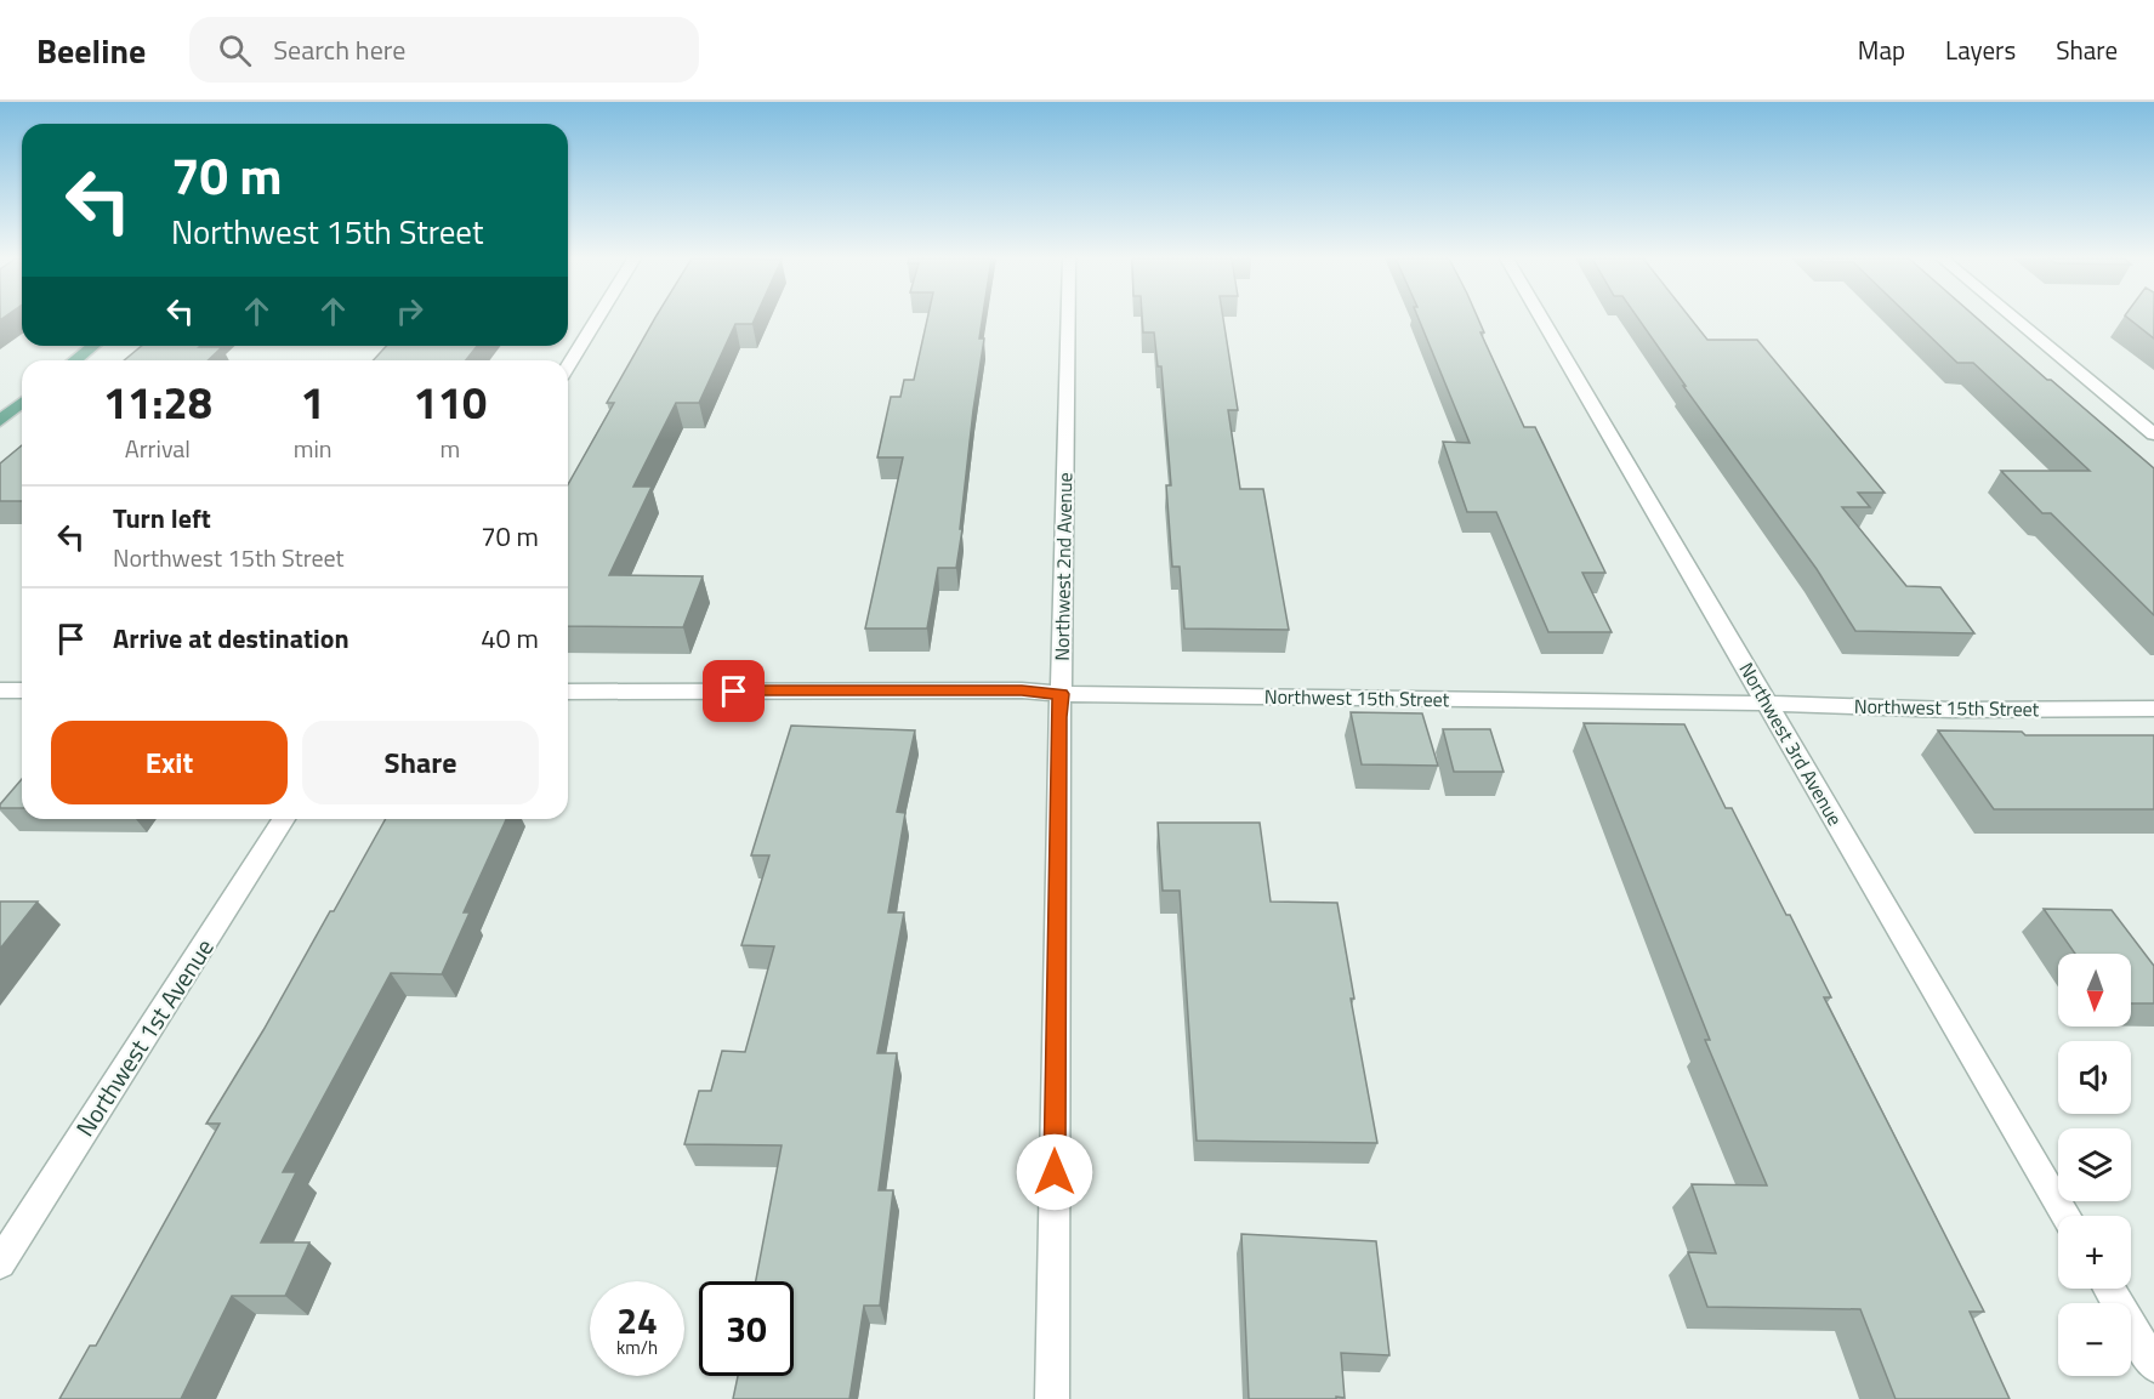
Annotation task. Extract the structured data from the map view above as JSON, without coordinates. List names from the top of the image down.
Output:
{
  "streets": {
    "street": [
      "Northwest 2nd Avenue",
      "Northwest 15th Street",
      "Northwest 3rd Avenue",
      "Northwest 1st Avenue"
    ]
  },
  "crossings": [
    ["Northwest 2nd Avenue", "Northwest 15th Street"],
    ["Northwest 15th Street", "Northwest 3rd Avenue"]
  ],
  "north": "bottom",
  "page": {
    "header": "Beeline",
    "search": "Search here",
    "nav": ["Map", "Layers", "Share"],
    "turn": ["70 m", "Northwest 15th Street"],
    "eta": [
      "11:28",
      "Arrival",
      "1",
      "min",
      "110",
      "m"
    ],
    "list": [
      {
        "name": "Turn left",
        "note": "Northwest 15th Street",
        "value": "70 m"
      },
      {
        "name": "Arrive at destination",
        "value": "40 m"
      }
    ],
    "buttons": ["Exit", "Share"],
    "map_buttons": ["+", "−"],
    "speed": "24 km/h",
    "limit": "30"
  }
}
